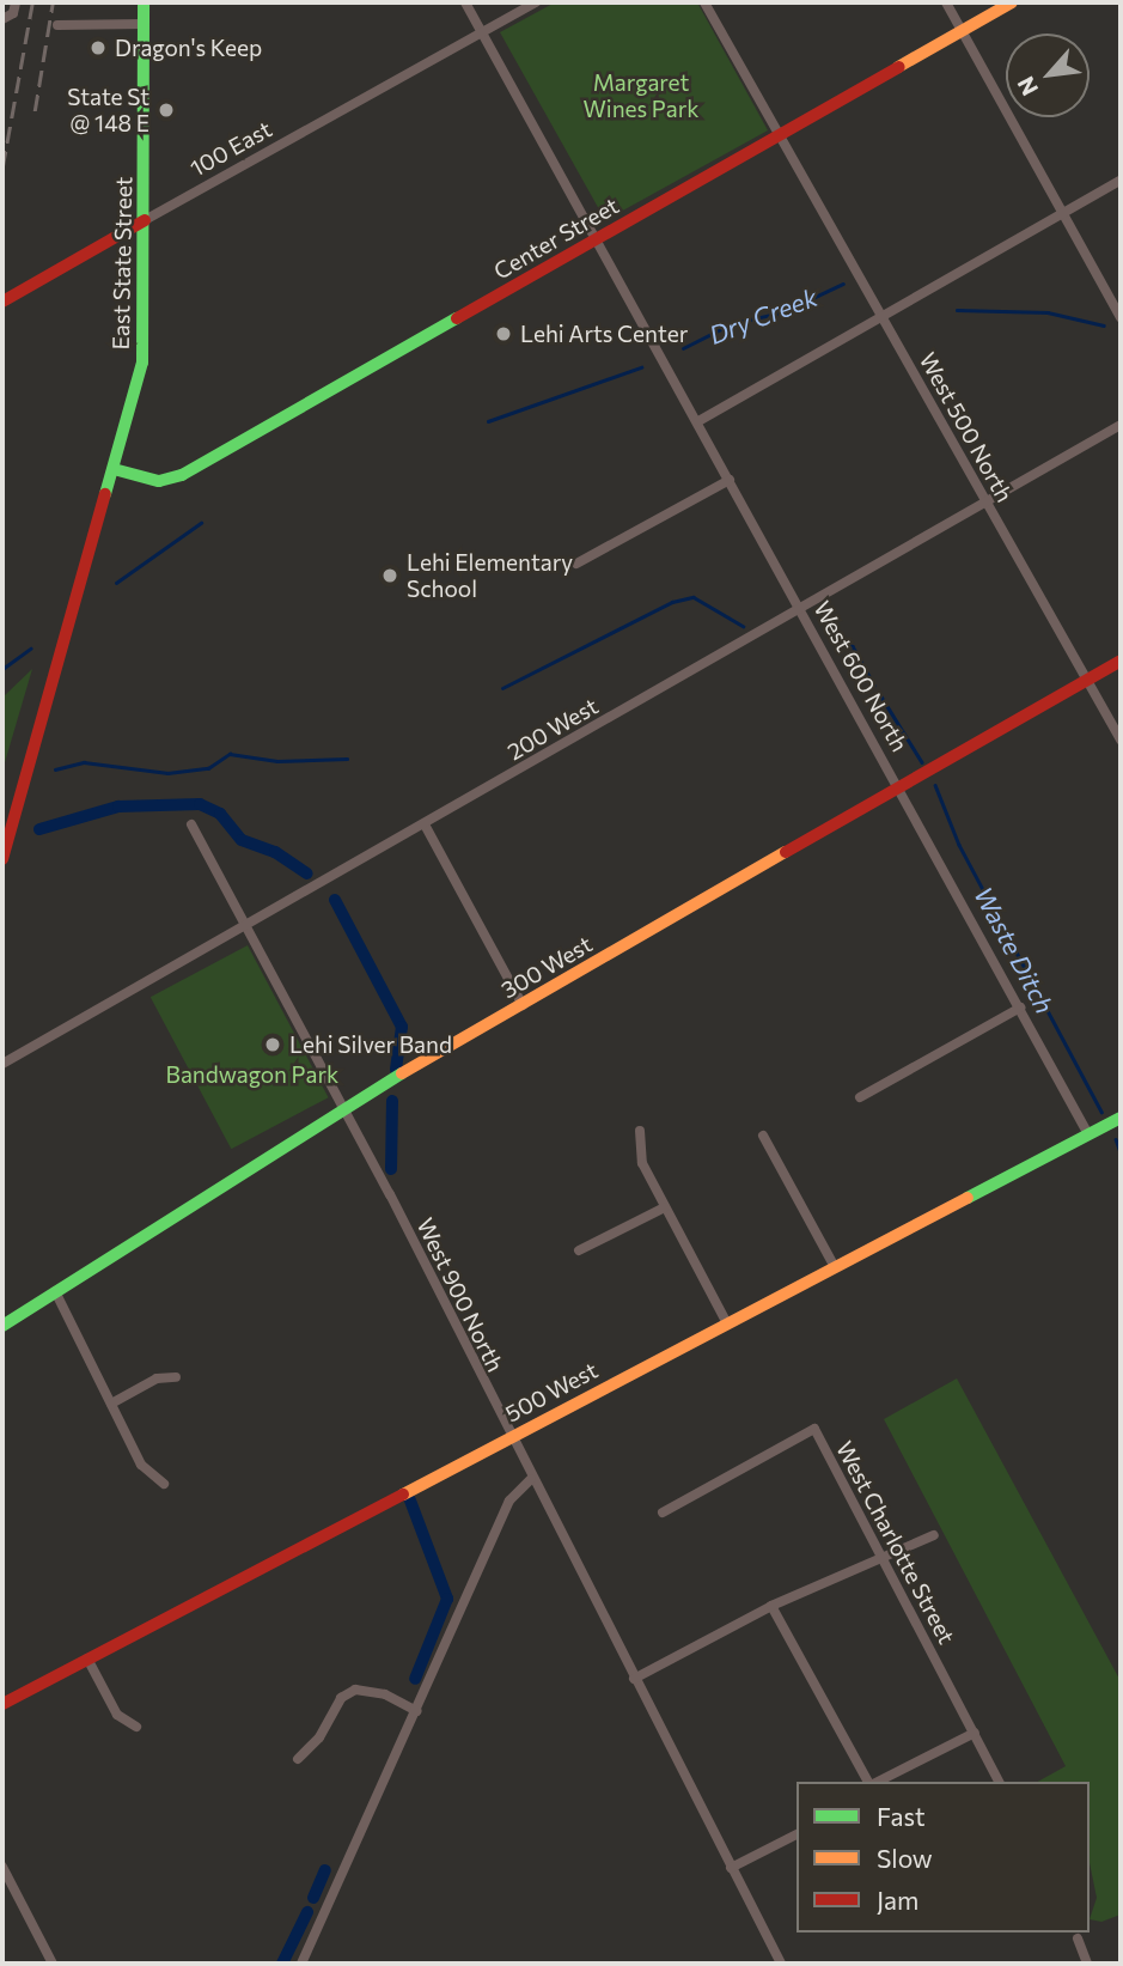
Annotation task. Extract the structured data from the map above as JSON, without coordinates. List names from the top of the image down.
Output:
{
  "streets": {
    "street": [
      "100 East",
      "Center Street",
      "East State Street",
      "West 500 North",
      "West 600 North",
      "200 West",
      "300 West",
      "West 900 North",
      "500 West",
      "West Charlotte Street"
    ]
  },
  "crossings": [
    ["100 East", "East State Street"],
    ["100 East", "West 600 North"],
    ["Center Street", "East State Street"],
    ["Center Street", "West 500 North"],
    ["Center Street", "West 600 North"],
    ["West 500 North", "200 West"],
    ["West 500 North", "300 West"],
    ["West 600 North", "200 West"],
    ["West 600 North", "300 West"],
    ["West 600 North", "500 West"],
    ["200 West", "West 900 North"],
    ["300 West", "West 900 North"],
    ["West 900 North", "500 West"]
  ],
  "water": ["Dry Creek", "Waste Ditch"],
  "parks": ["Margaret Wines Park", "Bandwagon Park"],
  "places": [
    "Dragon's Keep",
    "State St @ 148 E",
    "Lehi Arts Center",
    "Lehi Elementary School",
    "Lehi Silver Band"
  ],
  "legend": ["Fast", "Slow", "Jam"],
  "north": "bottom left"
}
